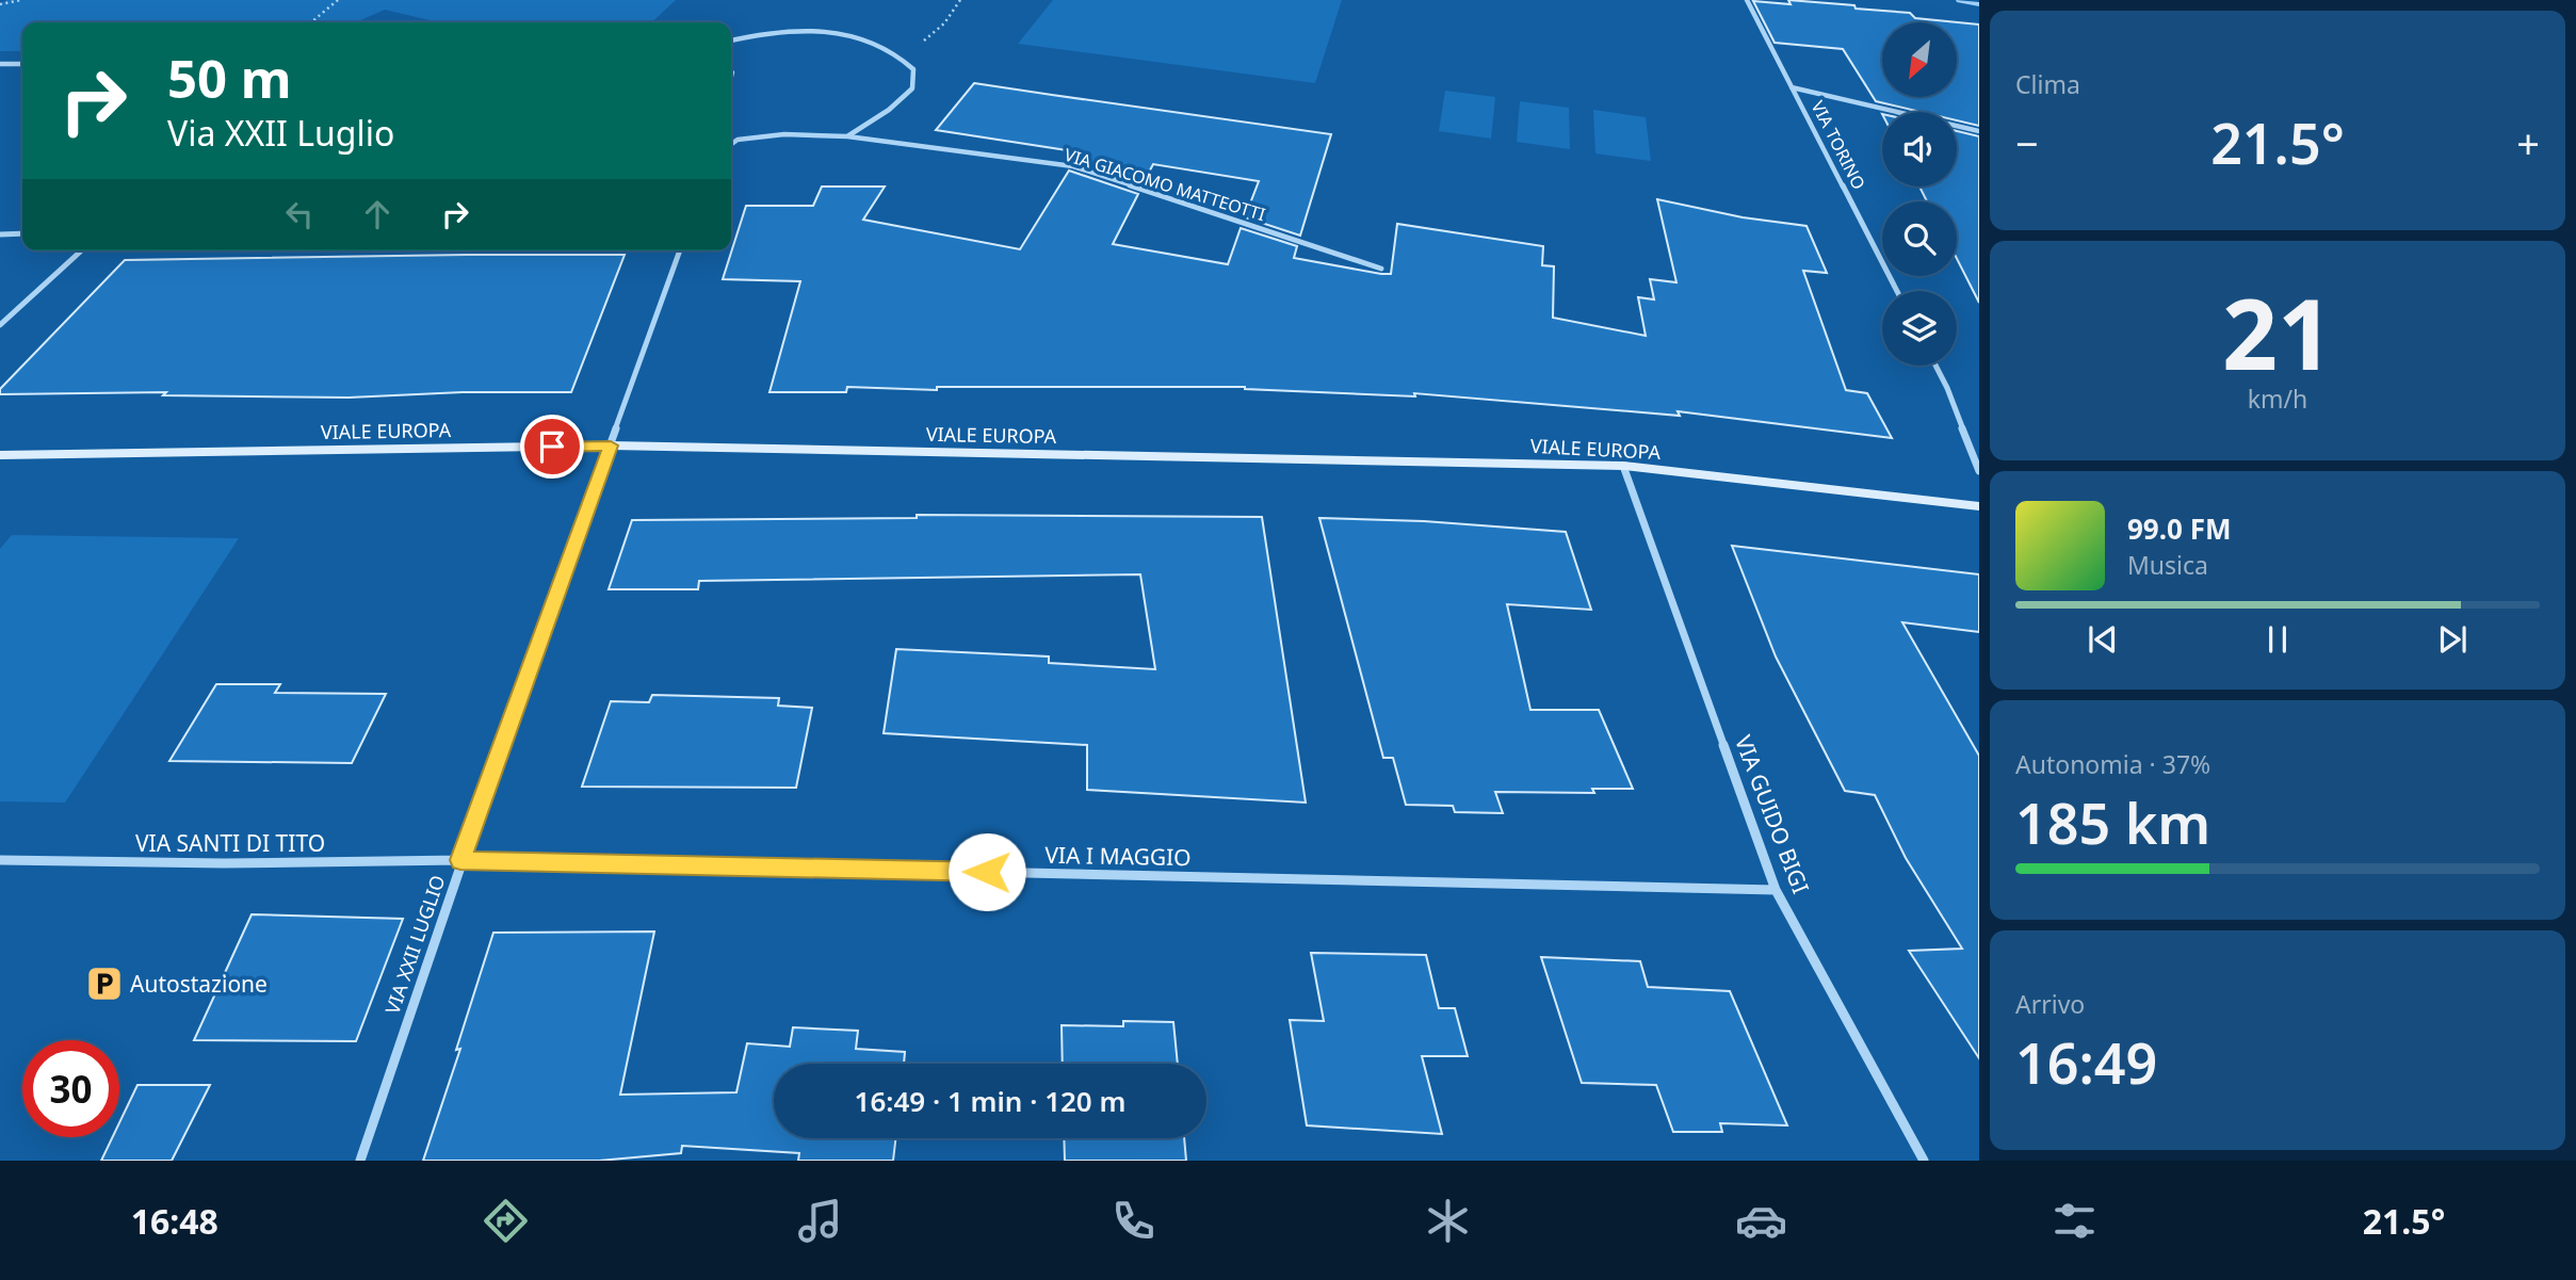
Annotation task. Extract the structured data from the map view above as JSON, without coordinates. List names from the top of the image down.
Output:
{
  "streets": {
    "street": [
      "VIA TORINO",
      "VIA GIACOMO MATTEOTTI",
      "VIALE EUROPA",
      "VIA GUIDO BIGI",
      "VIA SANTI DI TITO",
      "VIA I MAGGIO",
      "VIA XXII LUGLIO"
    ]
  },
  "crossings": [
    ["VIALE EUROPA", "VIA GUIDO BIGI"],
    ["VIALE EUROPA", "VIA XXII LUGLIO"],
    ["VIA GUIDO BIGI", "VIA I MAGGIO"],
    ["VIA SANTI DI TITO", "VIA I MAGGIO"],
    ["VIA SANTI DI TITO", "VIA XXII LUGLIO"],
    ["VIA I MAGGIO", "VIA XXII LUGLIO"]
  ],
  "places": {
    "parking": ["Autostazione"]
  },
  "north": "bottom left",
  "page": {
    "tile": [
      "Clima",
      ["21", "km/h"],
      ["Autonomia · 37%", "185 km"],
      ["Arrivo", "16:49"]
    ],
    "turn": ["50 m", "Via XXII Luglio"],
    "heat": ["−", "21.5°", "+"],
    "song": ["99.0 FM", "Musica"],
    "limit": "30",
    "trip": "16:49 · 1 min · 120 m",
    "tabs": ["16:48", "21.5°"]
  }
}
